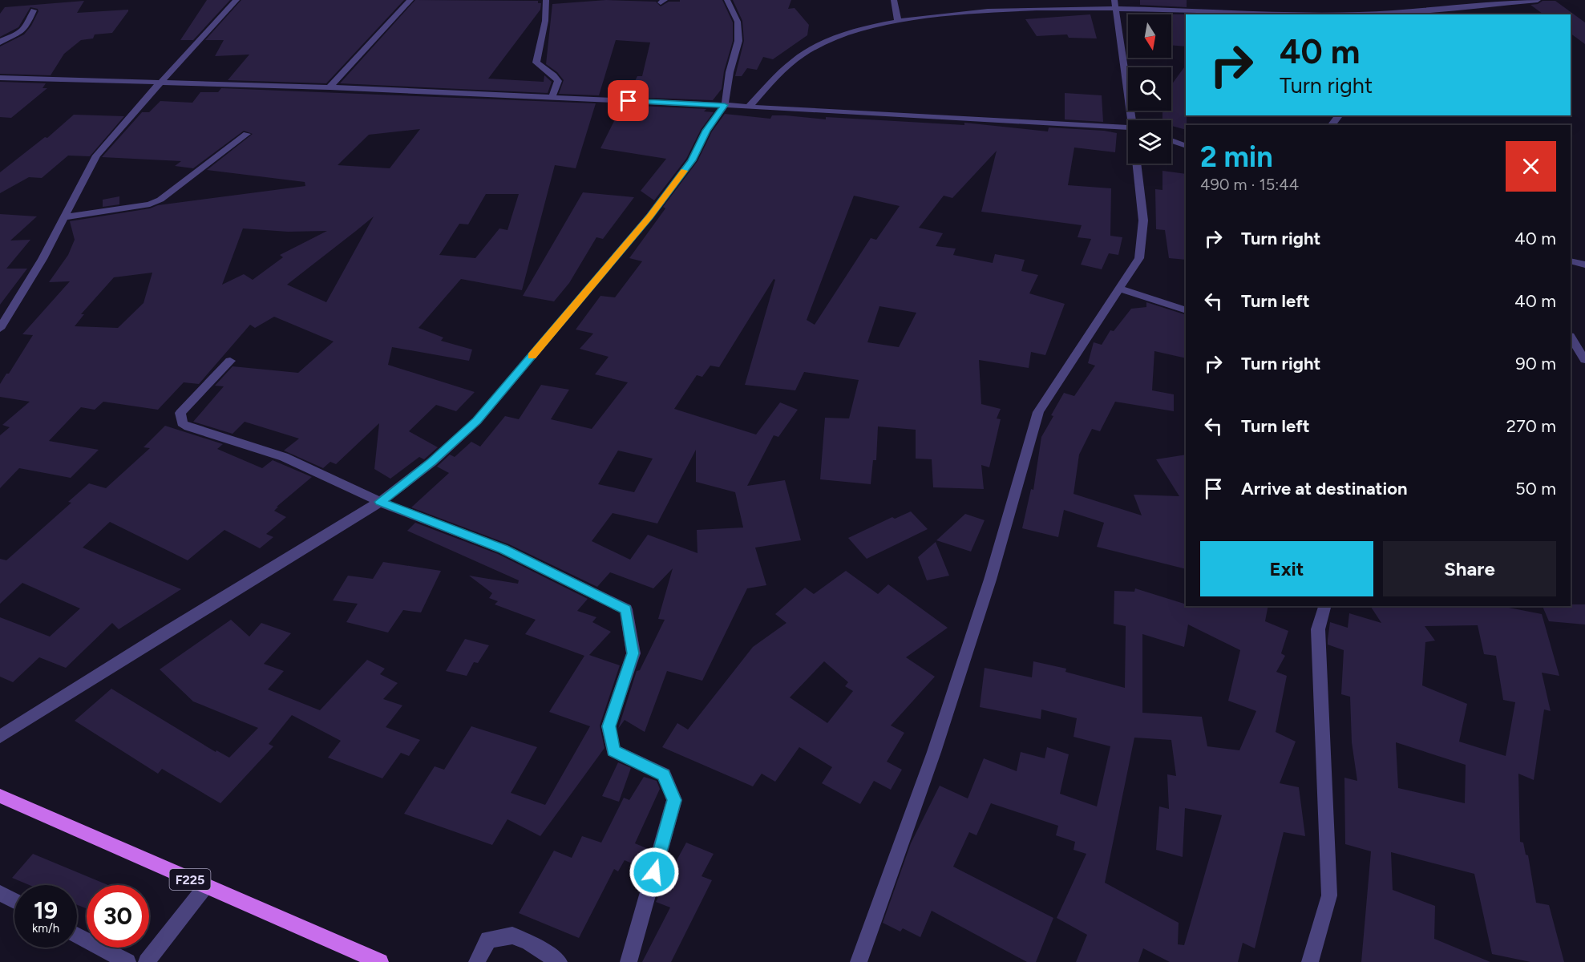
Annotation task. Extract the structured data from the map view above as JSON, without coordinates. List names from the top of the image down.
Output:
{
  "streets": {
    "main road": ["F225"]
  },
  "north": "bottom",
  "page": {
    "turn": ["40 m", "Turn right"],
    "heading": ["2 min", "490 m · 15:44"],
    "list": [
      {
        "name": "Turn right",
        "value": "40 m"
      },
      {
        "name": "Turn left",
        "value": "40 m"
      },
      {
        "name": "Turn right",
        "value": "90 m"
      },
      {
        "name": "Turn left",
        "value": "270 m"
      },
      {
        "name": "Arrive at destination",
        "value": "50 m"
      }
    ],
    "buttons": ["Exit", "Share"],
    "speed": "19 km/h",
    "limit": "30"
  }
}
